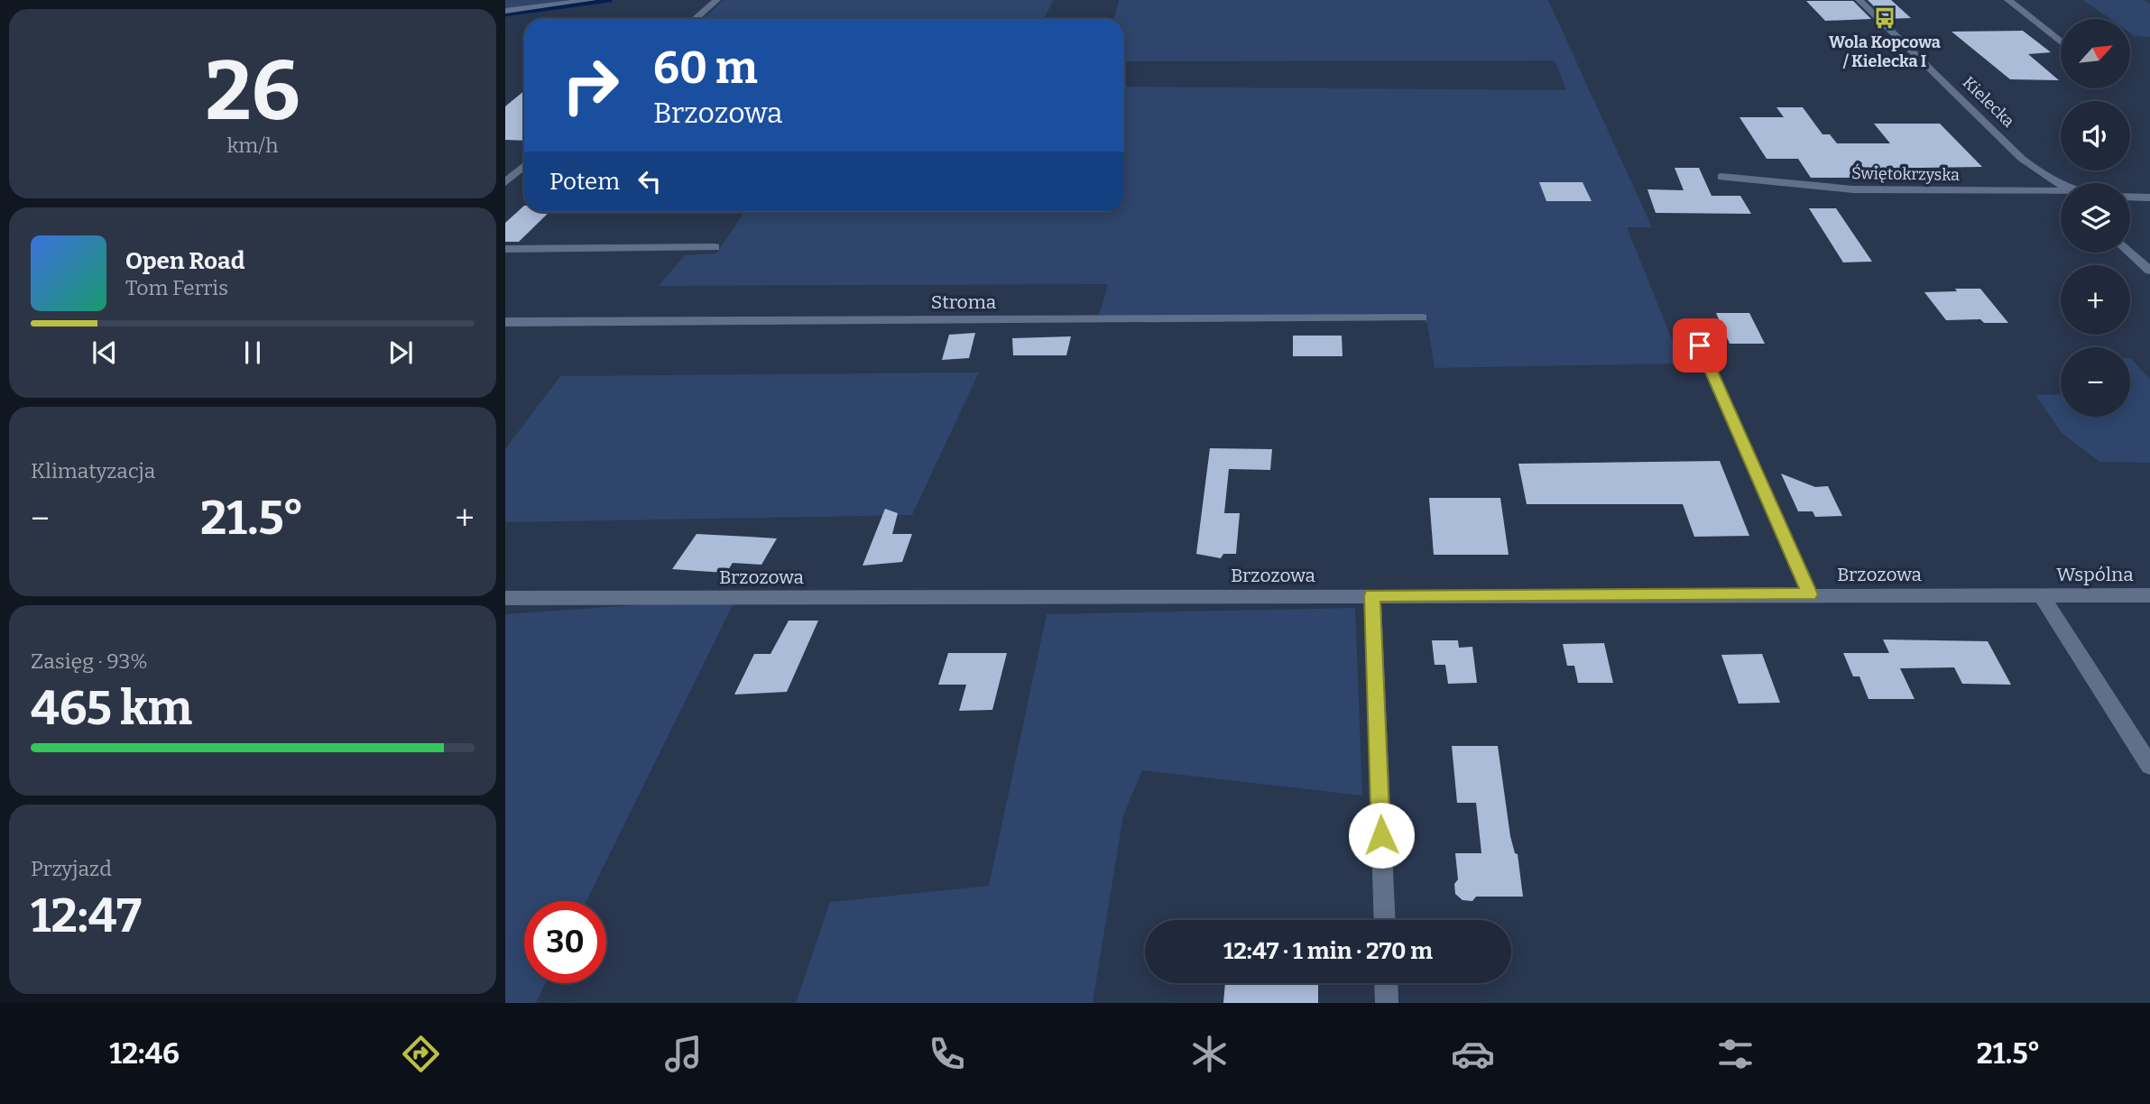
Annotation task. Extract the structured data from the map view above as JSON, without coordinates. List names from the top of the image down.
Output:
{
  "streets": {
    "street": [
      "Kielecka",
      "Świętokrzyska",
      "Stroma",
      "Brzozowa",
      "Wspólna"
    ]
  },
  "crossings": [
    ["Brzozowa", "Wspólna"]
  ],
  "places": {
    "bus stop": ["Wola Kopcowa / Kielecka I"]
  },
  "north": "top right",
  "page": {
    "tile": [
      ["26", "km/h"],
      "Klimatyzacja",
      ["Zasięg · 93%", "465 km"],
      ["Przyjazd", "12:47"]
    ],
    "map_buttons": ["+", "−"],
    "turn": ["60 m", "Brzozowa"],
    "then": "Potem",
    "song": ["Open Road", "Tom Ferris"],
    "heat": ["−", "21.5°", "+"],
    "limit": "30",
    "trip": "12:47 · 1 min · 270 m",
    "tabs": ["12:46", "21.5°"]
  }
}
